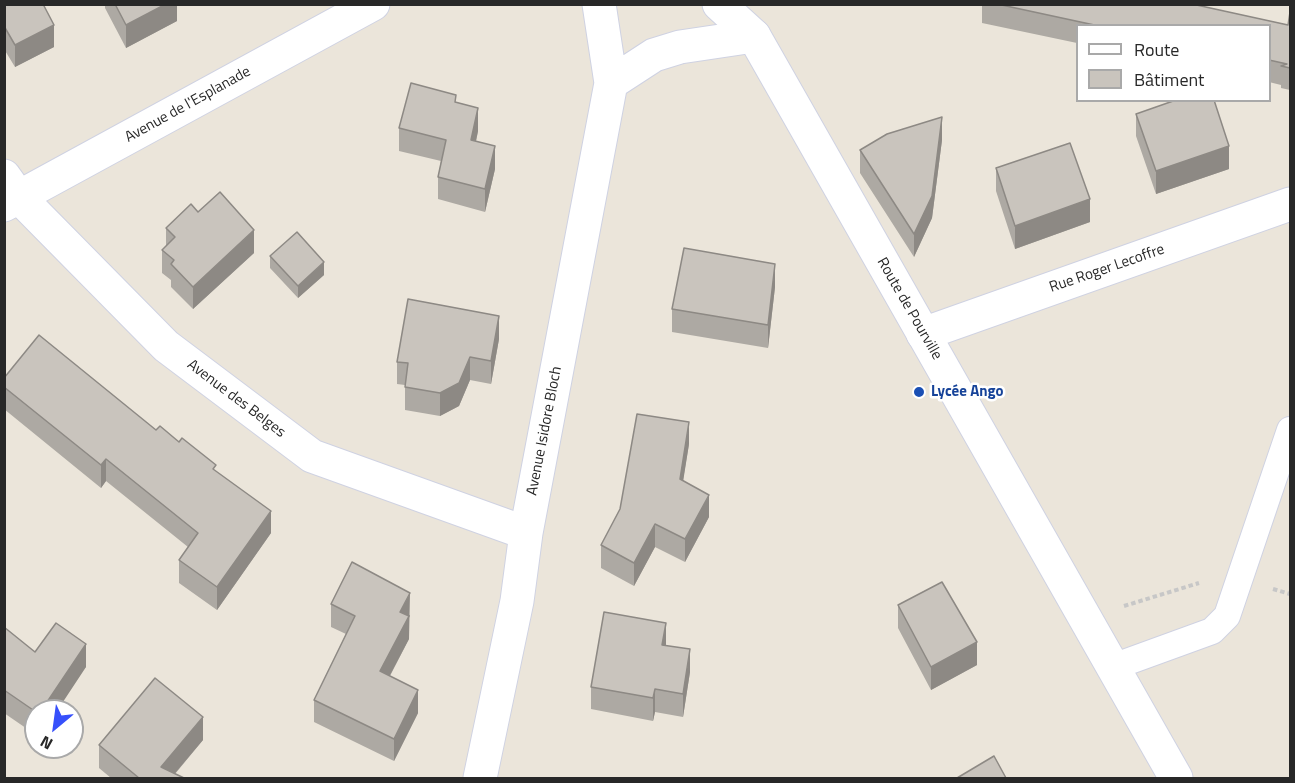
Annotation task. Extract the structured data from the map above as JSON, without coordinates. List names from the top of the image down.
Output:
{
  "streets": {
    "street": [
      "Avenue de l'Esplanade",
      "Rue Roger Lecoffre",
      "Route de Pourville",
      "Avenue des Belges",
      "Avenue Isidore Bloch"
    ]
  },
  "crossings": [
    ["Avenue de l'Esplanade", "Avenue des Belges"],
    ["Rue Roger Lecoffre", "Route de Pourville"],
    ["Avenue des Belges", "Avenue Isidore Bloch"]
  ],
  "places": ["Lycée Ango"],
  "legend": ["Route", "Bâtiment"],
  "north": "bottom left"
}
